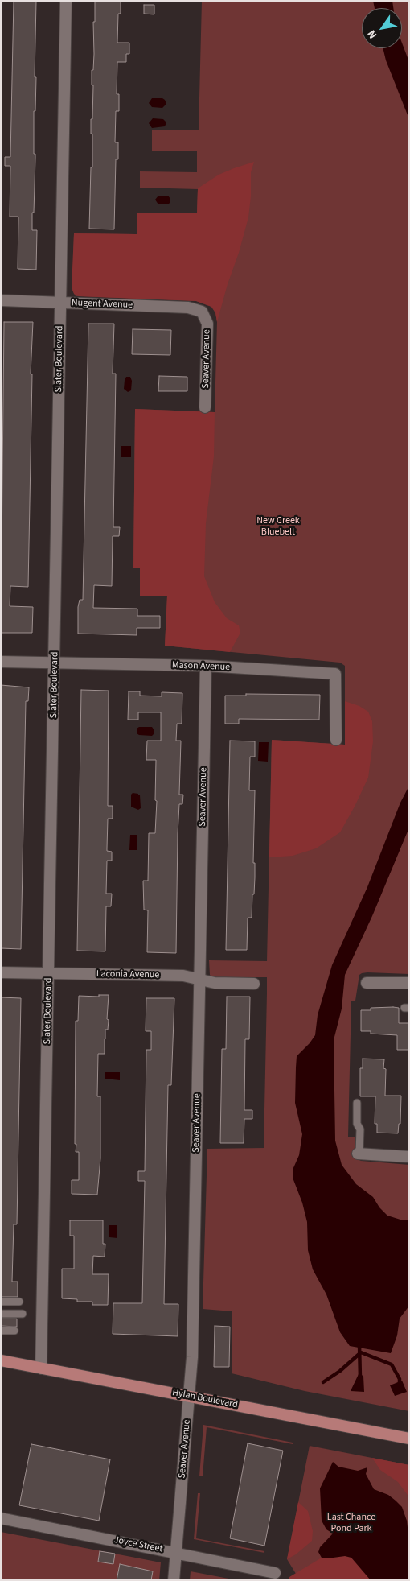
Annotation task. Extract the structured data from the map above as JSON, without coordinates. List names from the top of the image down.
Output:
{
  "streets": {
    "main road": ["Hylan Boulevard"],
    "street": [
      "Nugent Avenue",
      "Slater Boulevard",
      "Seaver Avenue",
      "Mason Avenue",
      "Laconia Avenue",
      "Joyce Street"
    ]
  },
  "crossings": [
    ["Nugent Avenue", "Slater Boulevard"],
    ["Nugent Avenue", "Seaver Avenue"],
    ["Slater Boulevard", "Mason Avenue"],
    ["Slater Boulevard", "Laconia Avenue"],
    ["Slater Boulevard", "Hylan Boulevard"],
    ["Seaver Avenue", "Mason Avenue"],
    ["Seaver Avenue", "Laconia Avenue"],
    ["Seaver Avenue", "Hylan Boulevard"],
    ["Seaver Avenue", "Joyce Street"]
  ],
  "parks": ["New Creek Bluebelt", "Last Chance Pond Park"],
  "north": "bottom left"
}
